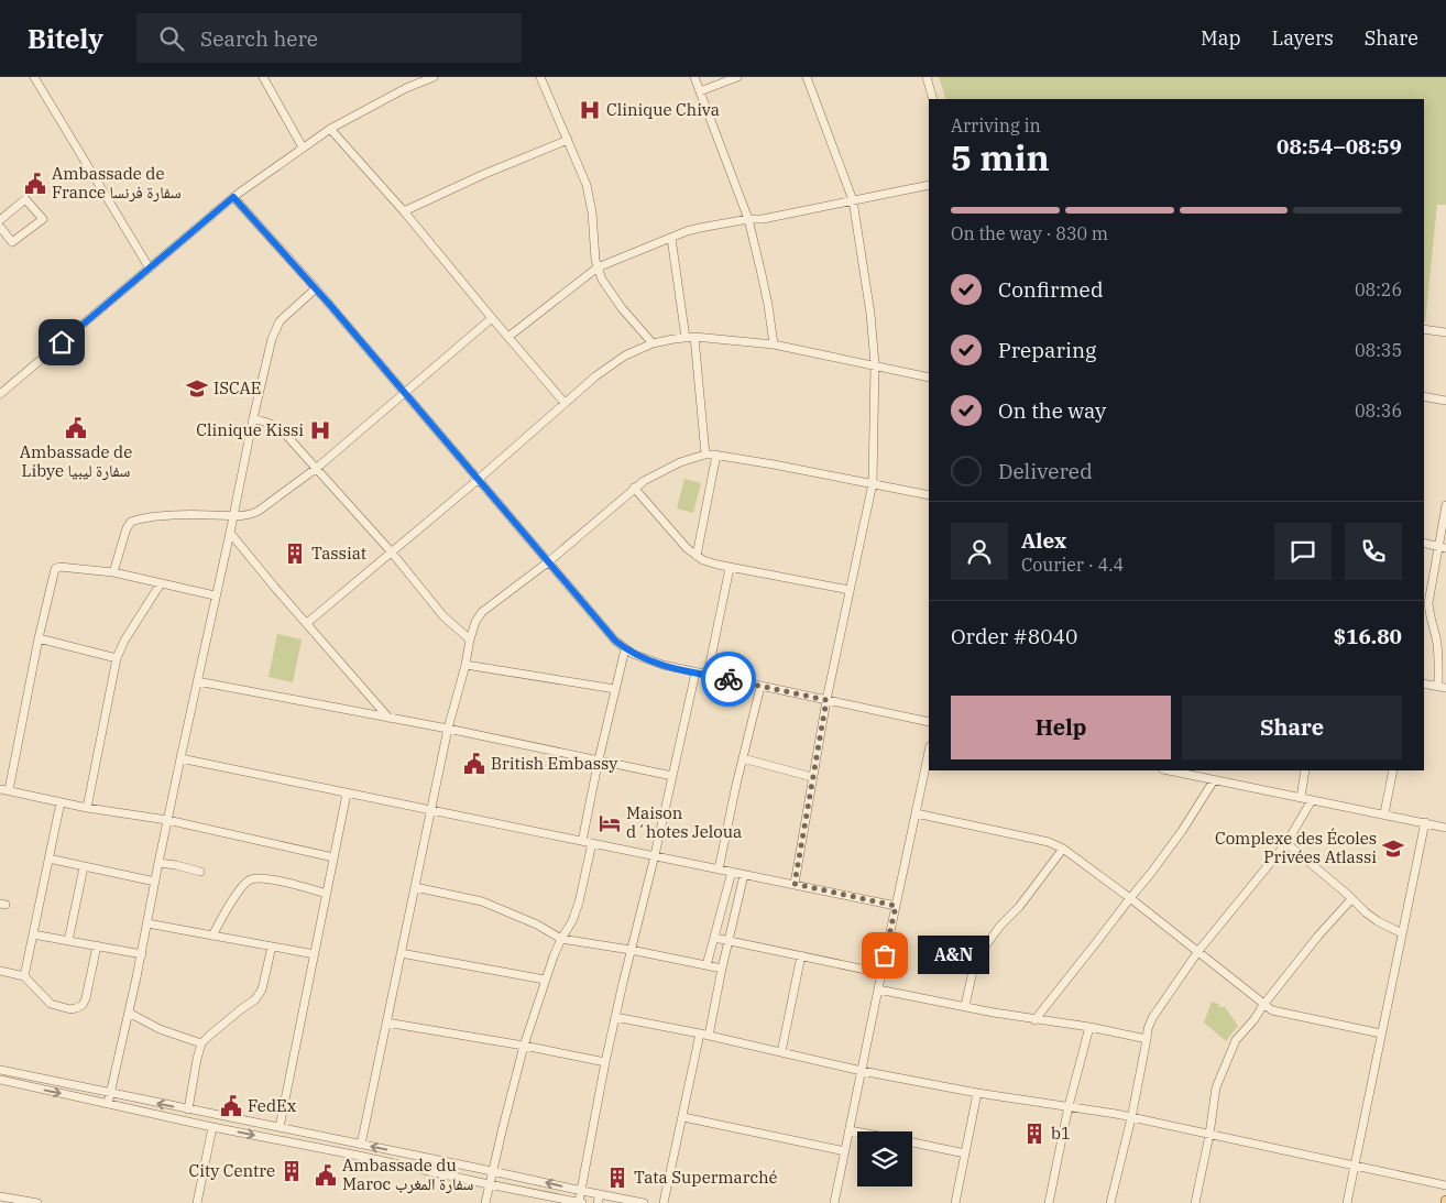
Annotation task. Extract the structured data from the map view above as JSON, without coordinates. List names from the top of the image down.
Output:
{
  "places": {
    "hospital": ["Clinique Chiva", "Clinique Kissi"],
    "public building": [
      "Ambassade de France سفارة فرنسا",
      "Ambassade de Libye سفارة ليبيا",
      "British Embassy",
      "FedEx",
      "Ambassade du Maroc سفارة المغرب"
    ],
    "school or university": ["ISCAE", "Complexe des Écoles Privées Atlassi"],
    "building": [
      "Tassiat",
      "b1",
      "City Centre",
      "Tata Supermarché"
    ],
    "hotel": ["Maison d´hotes Jeloua"],
    "other": ["A&N"]
  },
  "page": {
    "header": "Bitely",
    "search": "Search here",
    "nav": ["Map", "Layers", "Share"],
    "heading": ["5 min", "Arriving in", "08:54–08:59"],
    "panel": [
      "Alex",
      "Courier · 4.4",
      "Order #8040",
      "$16.80"
    ],
    "bar": "On the way · 830 m",
    "list": [
      ["Confirmed", "08:26"],
      ["Preparing", "08:35"],
      ["On the way", "08:36"],
      "Delivered"
    ],
    "buttons": ["Help", "Share"],
    "bubble": "A&N"
  }
}
